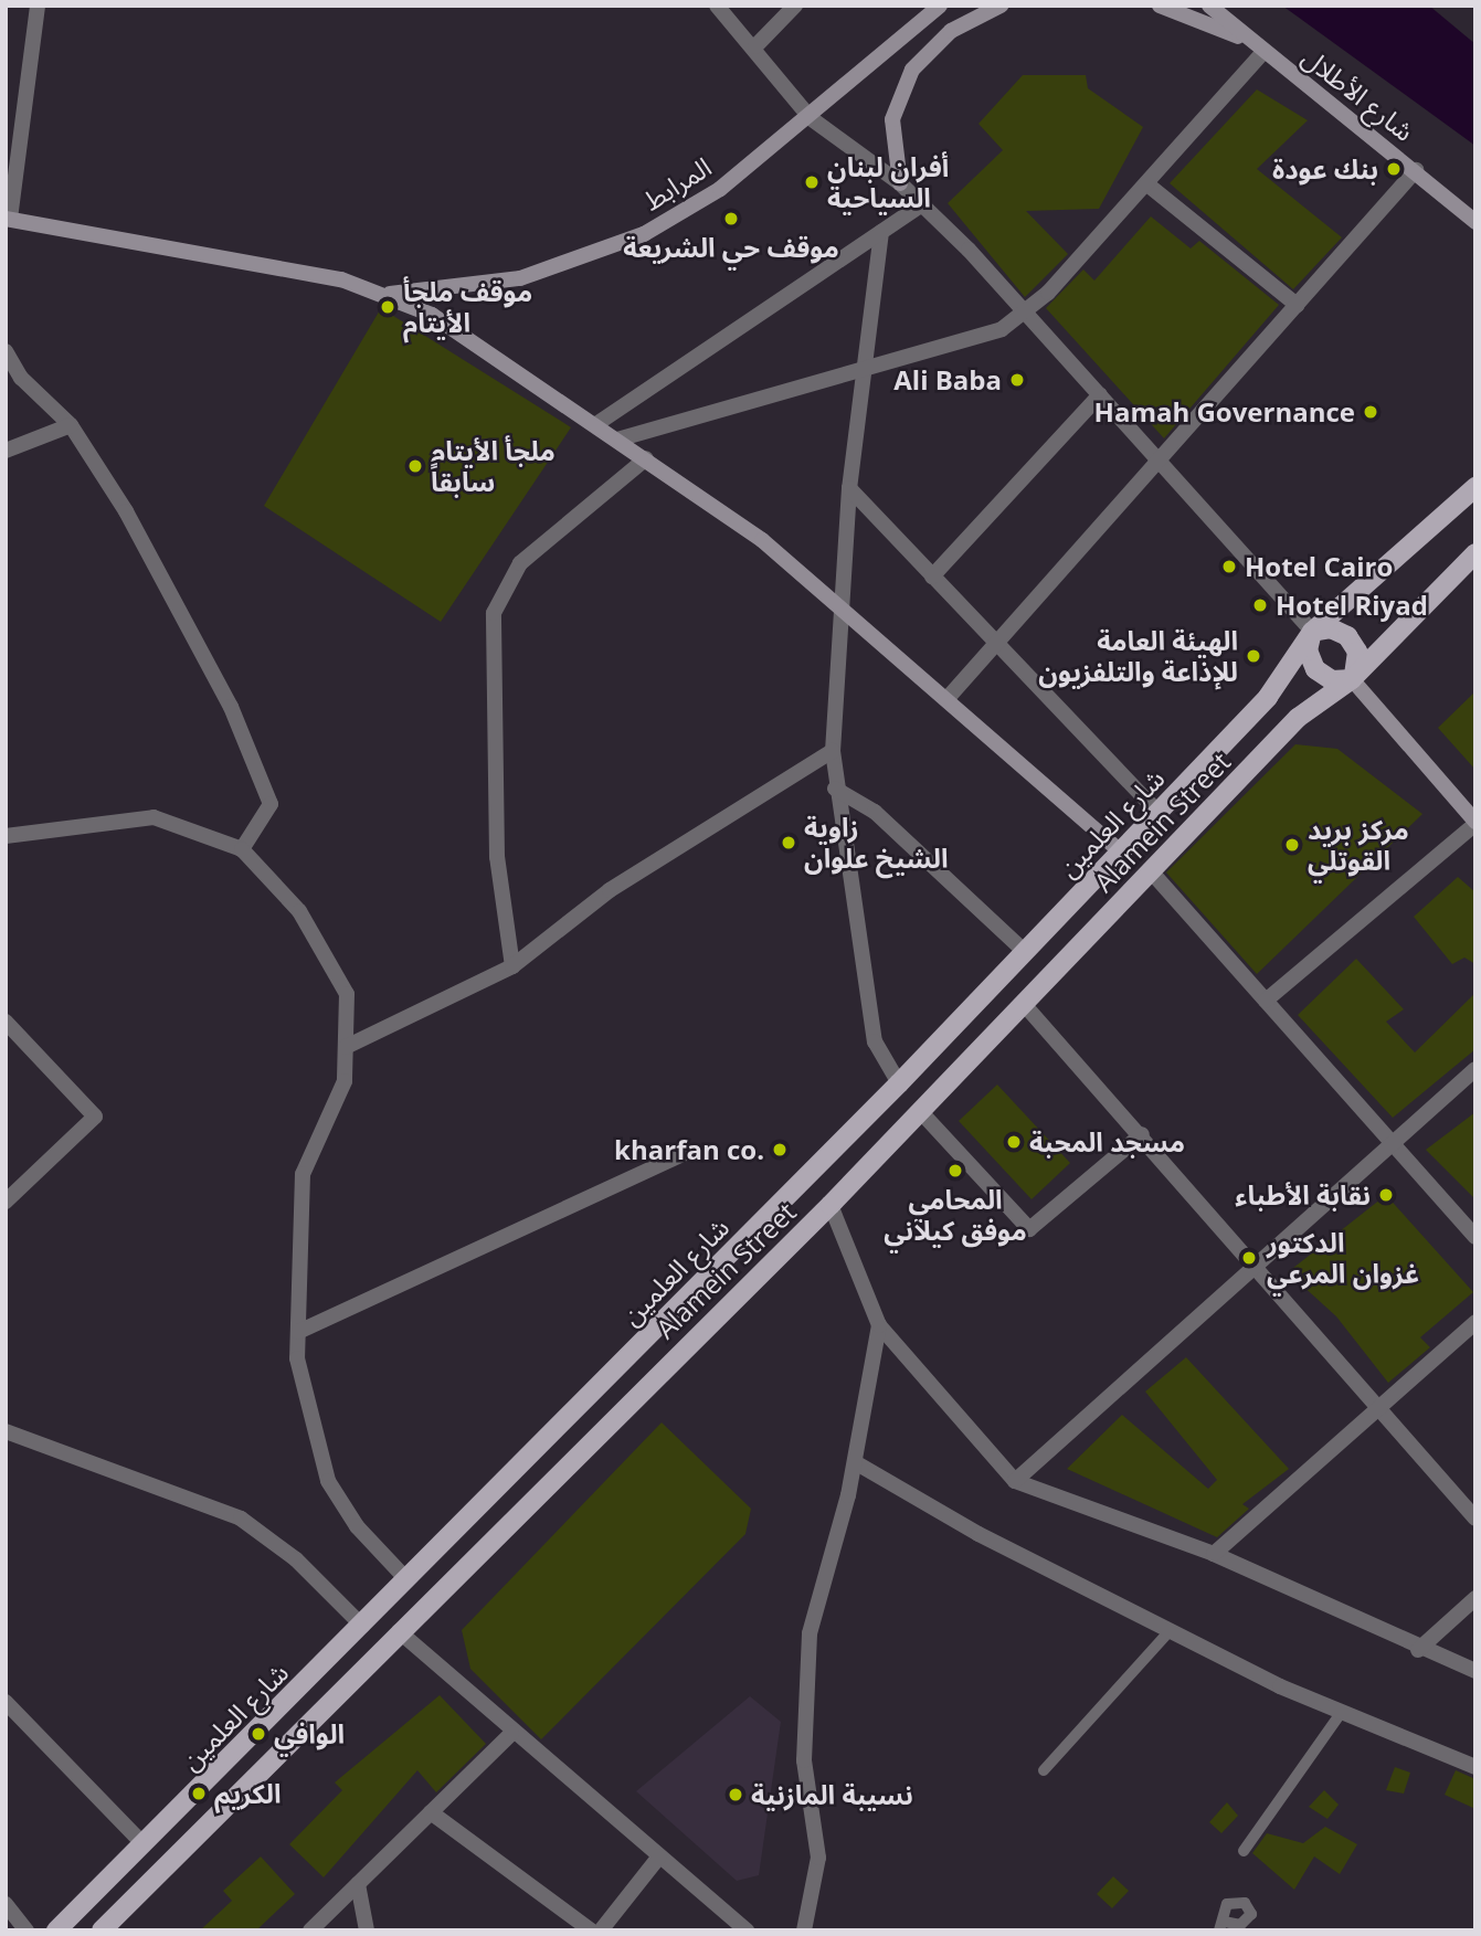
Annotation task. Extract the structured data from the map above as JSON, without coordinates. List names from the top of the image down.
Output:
{
  "streets": {
    "main road": [
      "شارع الأطلال",
      "المرابط",
      "Alamein Street",
      "شارع العلمين"
    ]
  },
  "crossings": [
    ["Alamein Street", "شارع العلمين"]
  ],
  "places": [
    "بنك عودة",
    "أفران لبنان السياحية",
    "موقف حي الشريعة",
    "موقف ملجأ الأيتام",
    "Ali Baba",
    "Hamah Governance",
    "ملجأ الأيتام سابقاً",
    "Hotel Cairo",
    "Hotel Riyad",
    "الهيئة العامة للإذاعة والتلفزيون",
    "زاوية الشيخ علوان",
    "مركز بريد القوتلي",
    "مسجد المحبة",
    "kharfan co.",
    "المحامي موفق كيلاني",
    "نقابة الأطباء",
    "الدكتور غزوان المرعي",
    "الوافي",
    "الكريم",
    "نسيبة المازنية"
  ]
}
